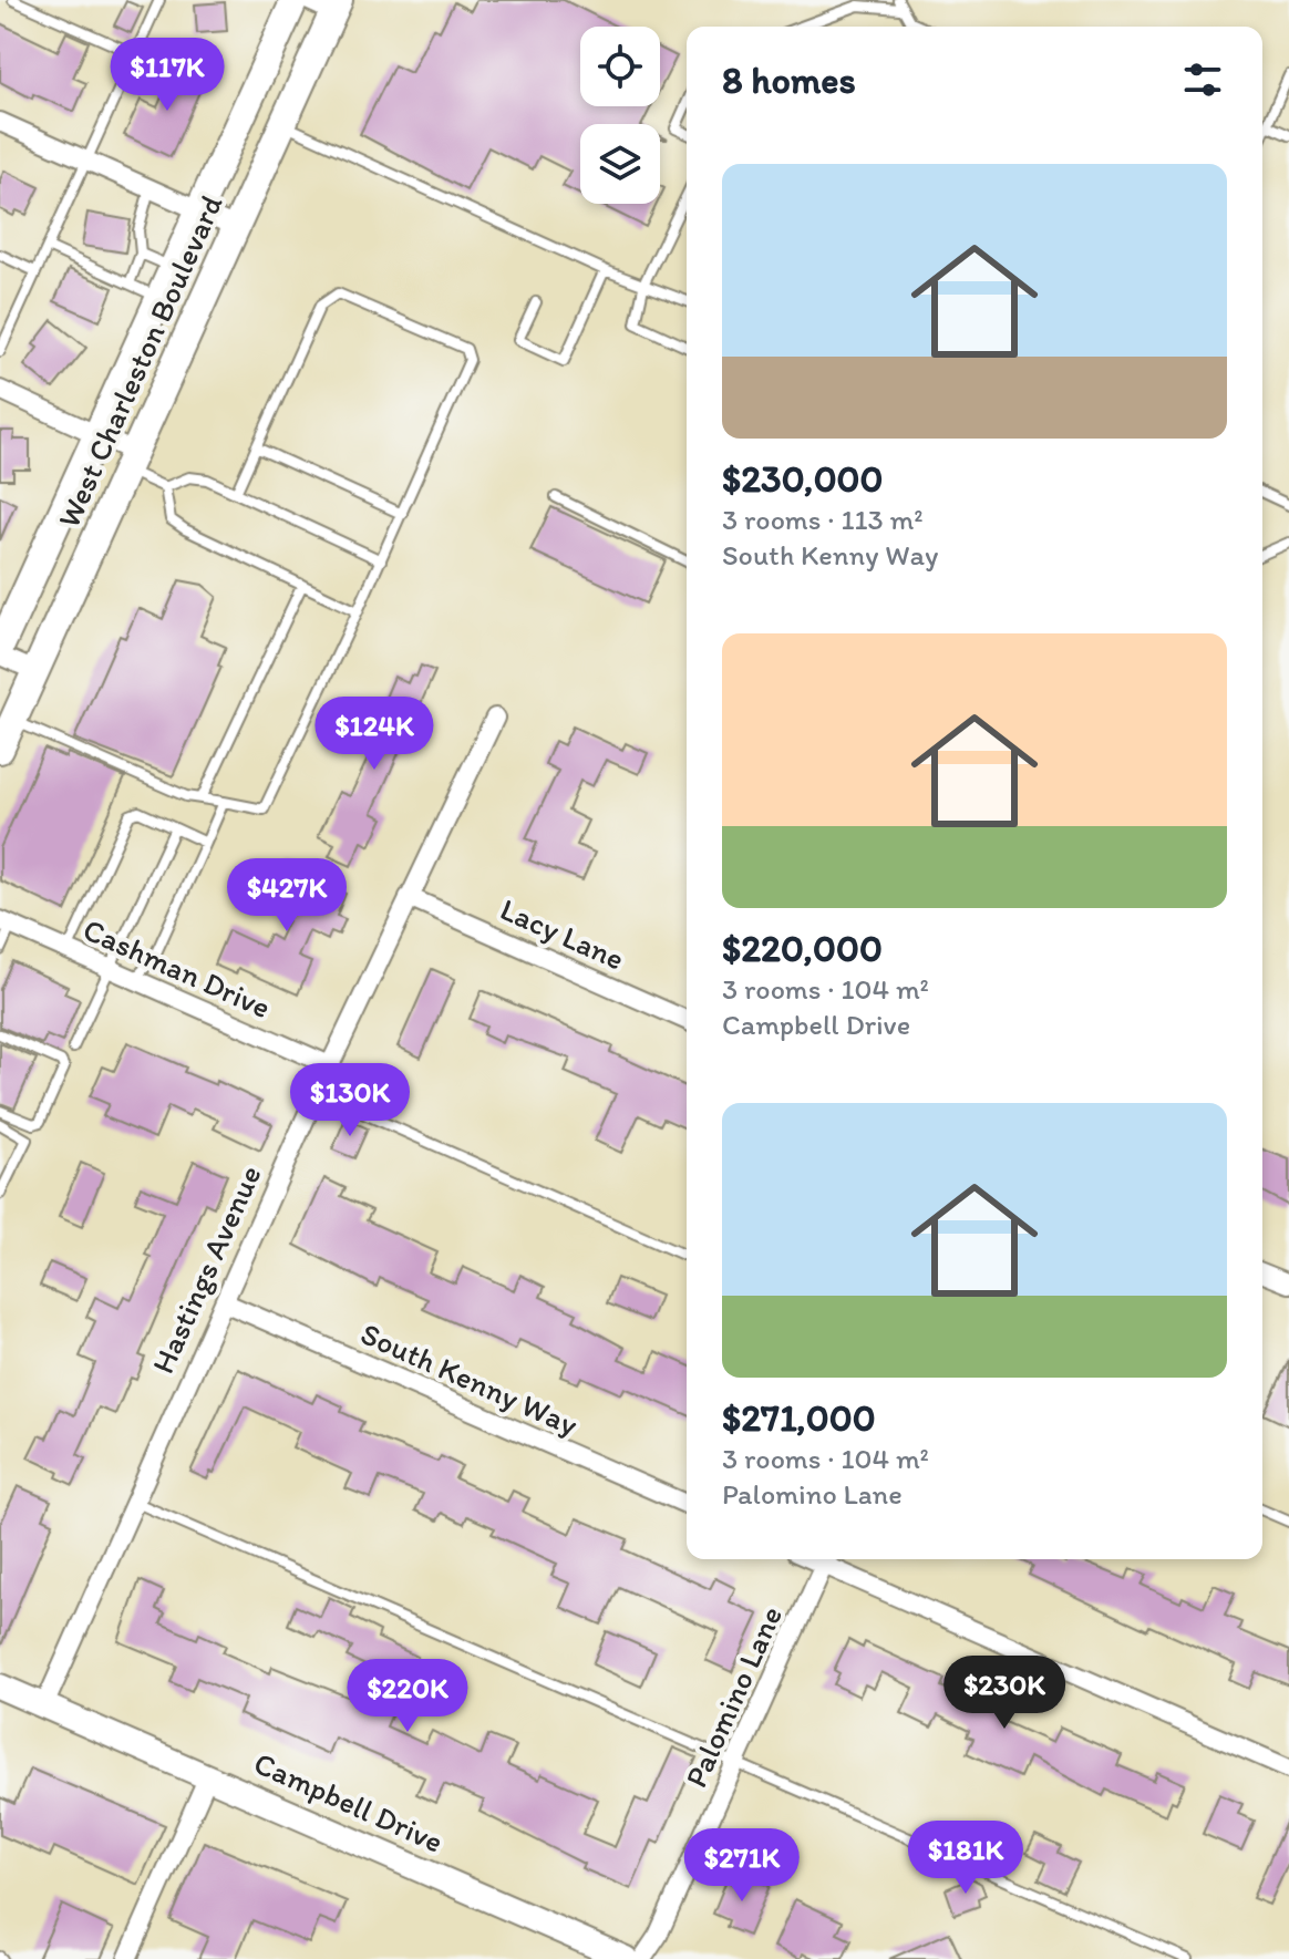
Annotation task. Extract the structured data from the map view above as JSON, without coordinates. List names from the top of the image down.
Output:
{
  "streets": {
    "main road": ["West Charleston Boulevard"],
    "street": [
      "Lacy Lane",
      "Cashman Drive",
      "Hastings Avenue",
      "South Kenny Way",
      "Palomino Lane",
      "Campbell Drive"
    ]
  },
  "crossings": [
    ["Lacy Lane", "Hastings Avenue"],
    ["Cashman Drive", "Hastings Avenue"],
    ["Hastings Avenue", "South Kenny Way"],
    ["Hastings Avenue", "Campbell Drive"]
  ],
  "page": {
    "heading": "8 homes",
    "price": [
      "$117K",
      "$124K",
      "$427K",
      "$130K",
      "$230K",
      "$220K",
      "$181K",
      "$271K"
    ],
    "list": [
      {
        "name": "$230,000",
        "note": "3 rooms · 113 m² · South Kenny Way"
      },
      {
        "name": "$220,000",
        "note": "3 rooms · 104 m² · Campbell Drive"
      },
      {
        "name": "$271,000",
        "note": "3 rooms · 104 m² · Palomino Lane"
      }
    ]
  }
}
